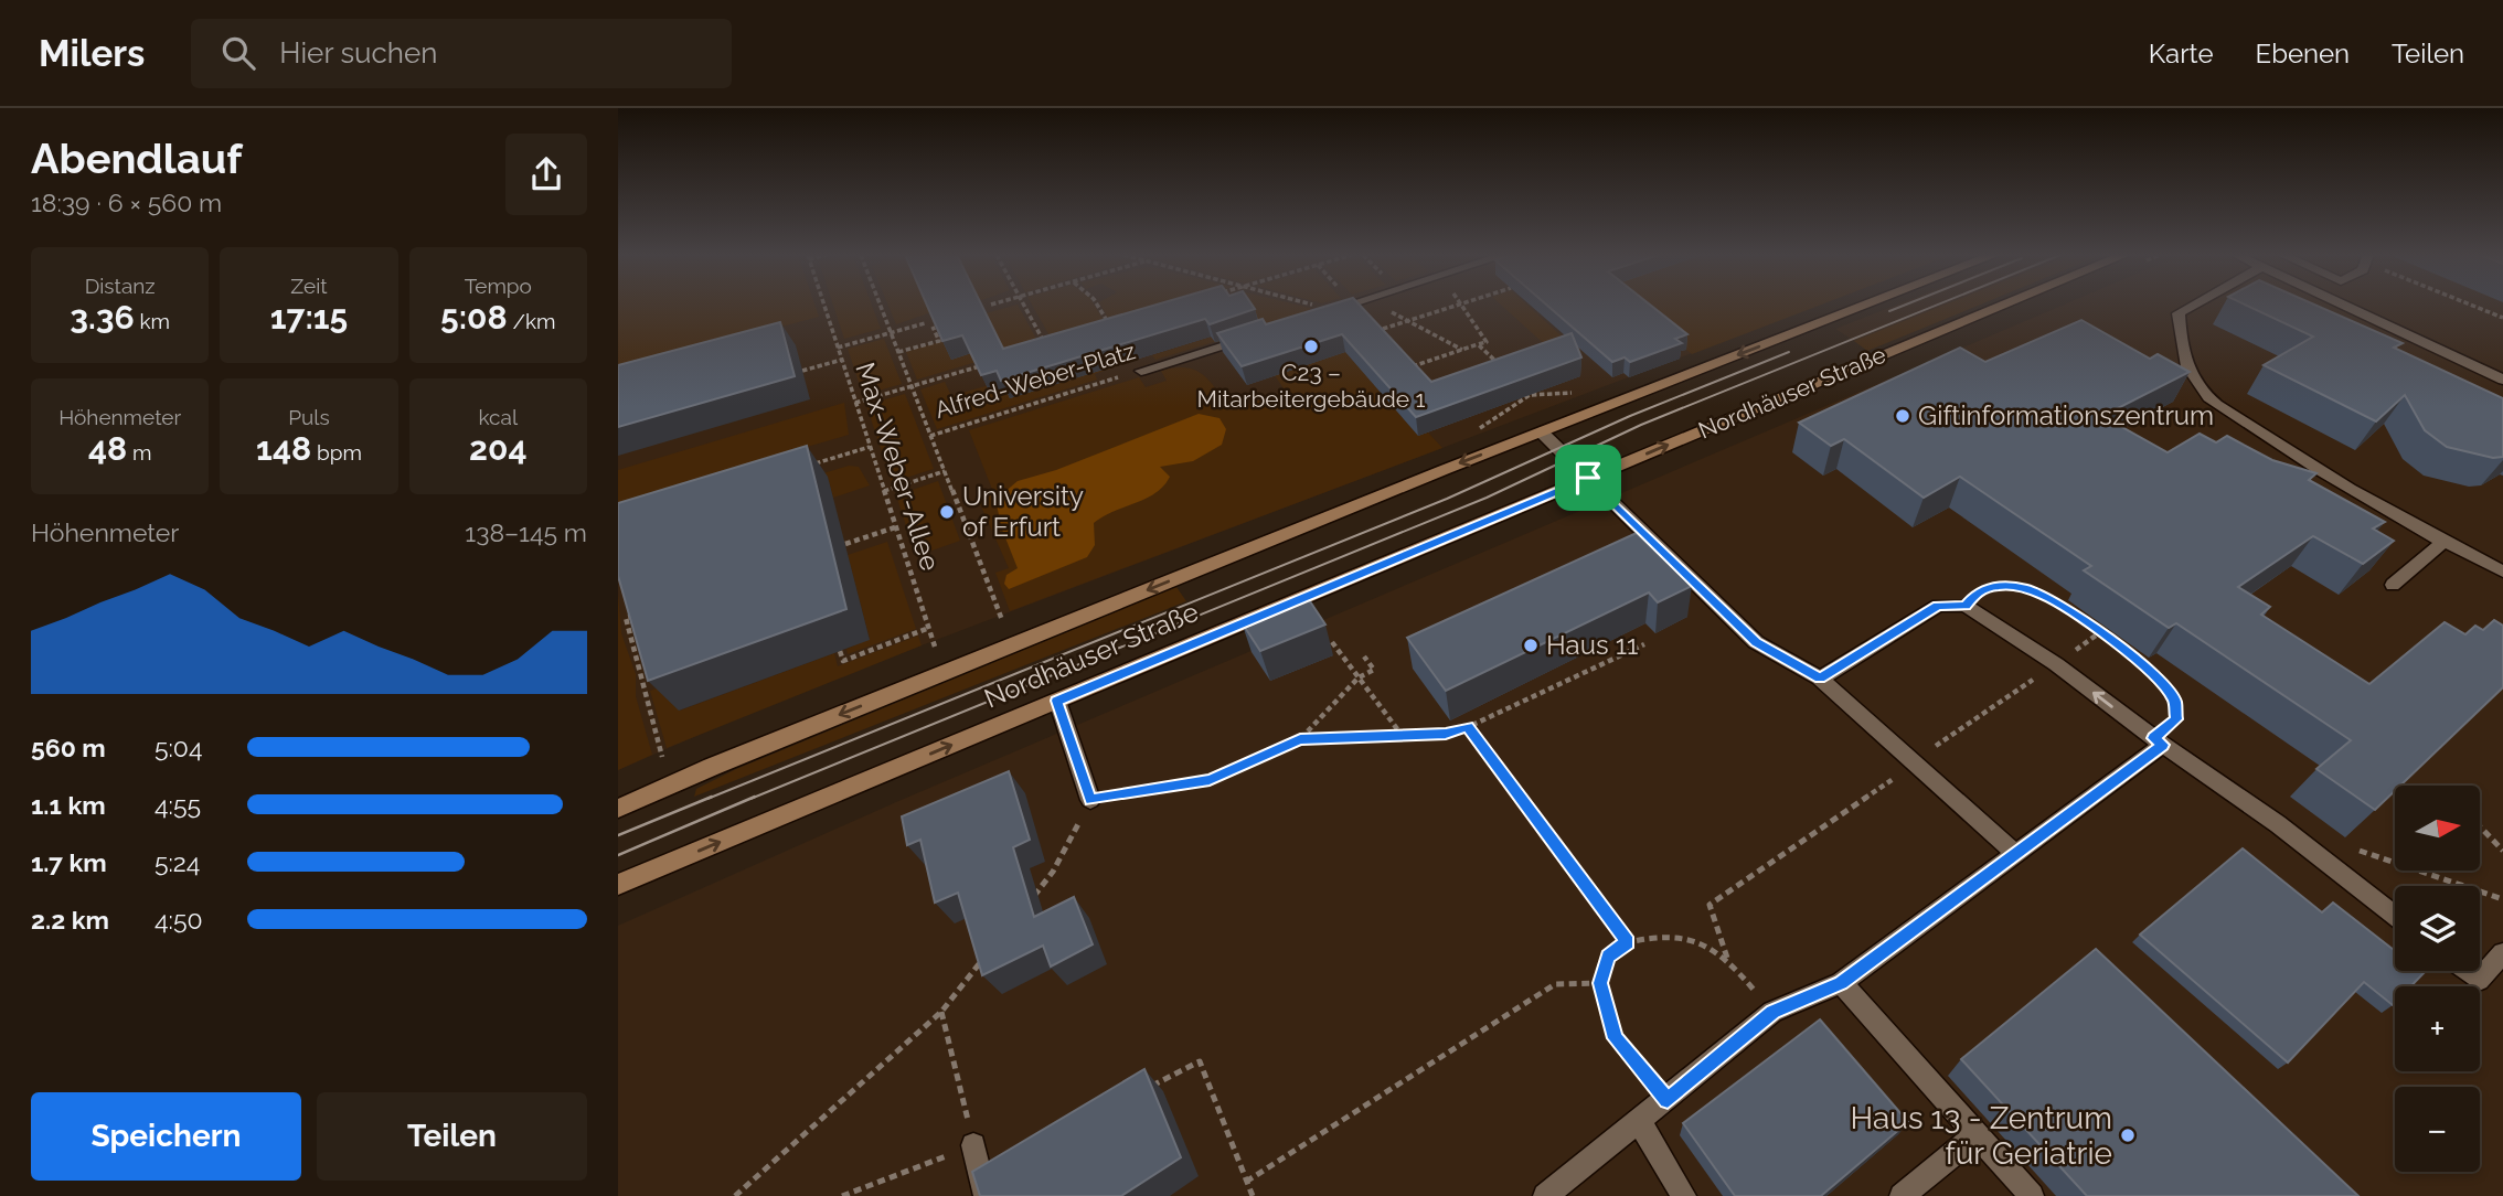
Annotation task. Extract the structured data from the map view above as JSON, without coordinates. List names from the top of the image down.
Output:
{
  "streets": {
    "main road": ["Nordhäuser Straße"],
    "lane": ["Alfred-Weber-Platz"],
    "path": ["Max-Weber-Allee"]
  },
  "crossings": [
    ["Alfred-Weber-Platz", "Max-Weber-Allee"]
  ],
  "places": [
    "C23 – Mitarbeitergebäude 1",
    "Giftinformationszentrum",
    "University of Erfurt",
    "Haus 11",
    "Haus 13 - Zentrum für Geriatrie"
  ],
  "north": "right",
  "page": {
    "header": "Milers",
    "search": "Hier suchen",
    "nav": ["Karte", "Ebenen", "Teilen"],
    "heading": ["Abendlauf", "18:39 · 6 × 560 m"],
    "stats": [
      ["Distanz", "3.36 km"],
      ["Zeit", "17:15"],
      ["Tempo", "5:08 /km"],
      ["Höhenmeter", "48 m"],
      ["Puls", "148 bpm"],
      ["kcal", "204"]
    ],
    "chart": ["Höhenmeter", "138–145 m"],
    "list": [
      {
        "name": "560 m",
        "note": "5:04"
      },
      {
        "name": "1.1 km",
        "note": "4:55"
      },
      {
        "name": "1.7 km",
        "note": "5:24"
      },
      {
        "name": "2.2 km",
        "note": "4:50"
      }
    ],
    "map_buttons": ["+", "−"],
    "buttons": ["Speichern", "Teilen"]
  }
}
